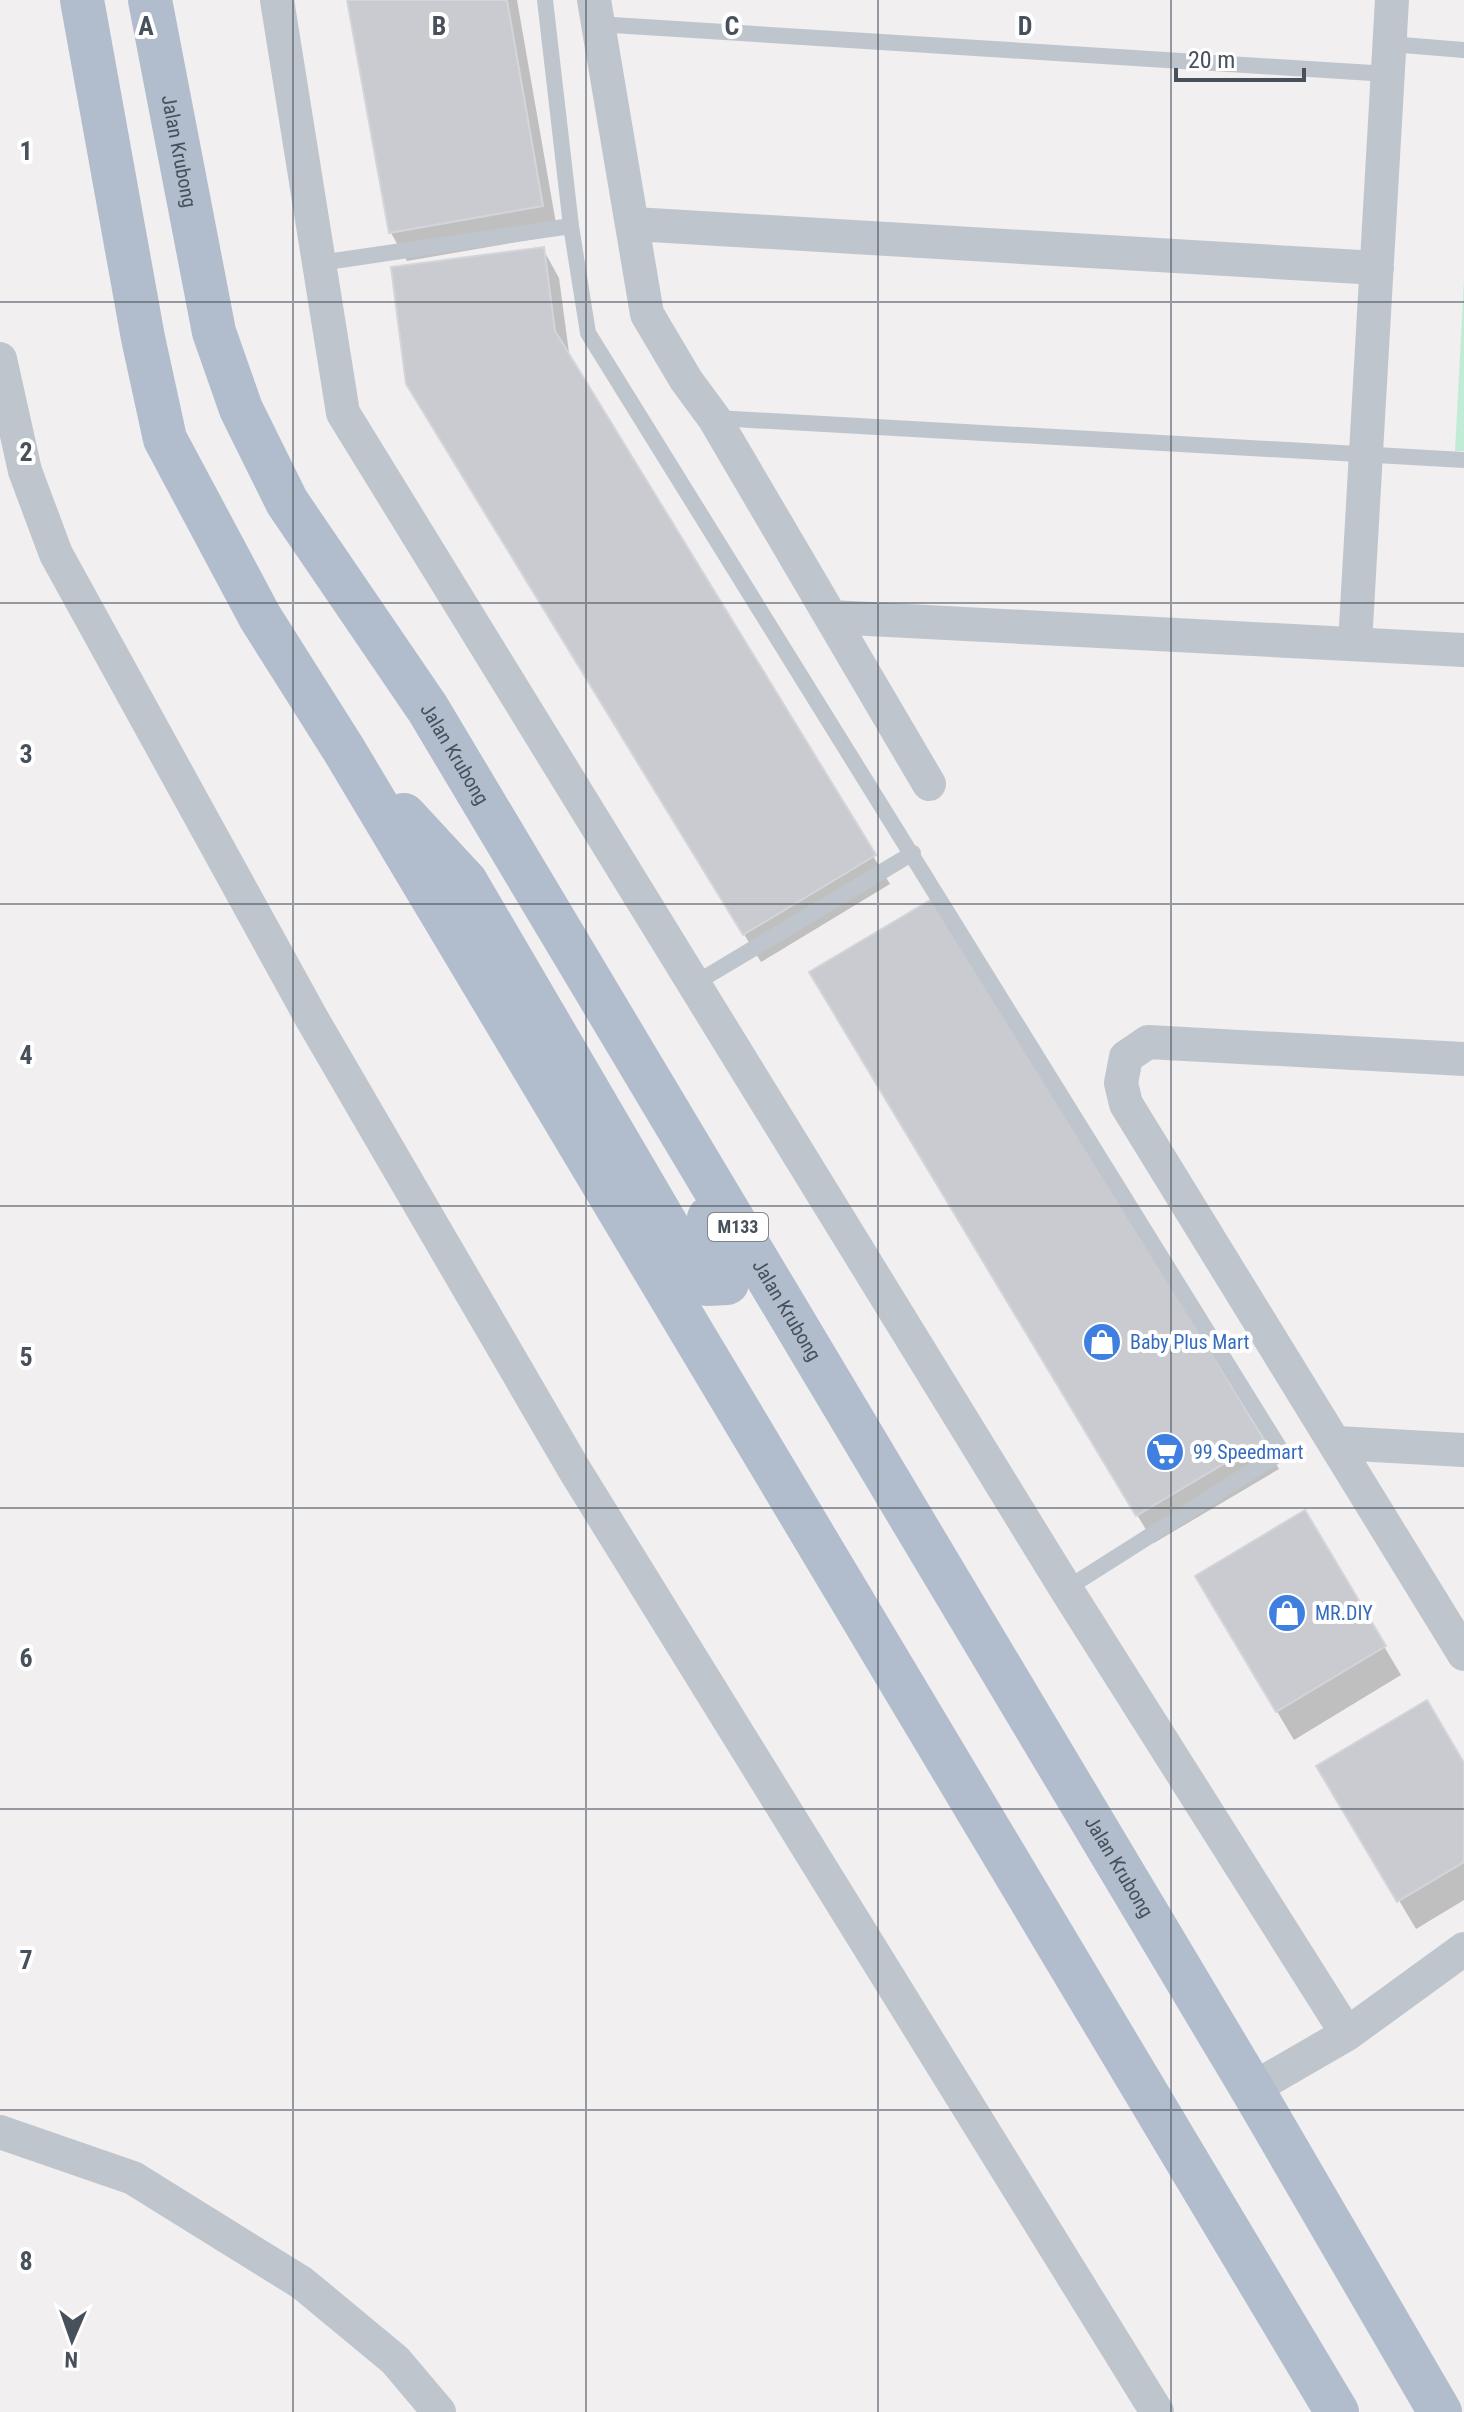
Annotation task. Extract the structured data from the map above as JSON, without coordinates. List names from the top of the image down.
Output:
{
  "streets": {
    "main road": ["Jalan Krubong", "M133"]
  },
  "places": {
    "shop": ["Baby Plus Mart", "MR.DIY"],
    "supermarket": ["99 Speedmart"]
  },
  "scale_bar": "20 m",
  "north": "bottom",
  "grid": {
    "columns": [
      "A",
      "B",
      "C",
      "D"
    ],
    "rows": [
      "1",
      "2",
      "3",
      "4",
      "5",
      "6",
      "7",
      "8"
    ]
  }
}
